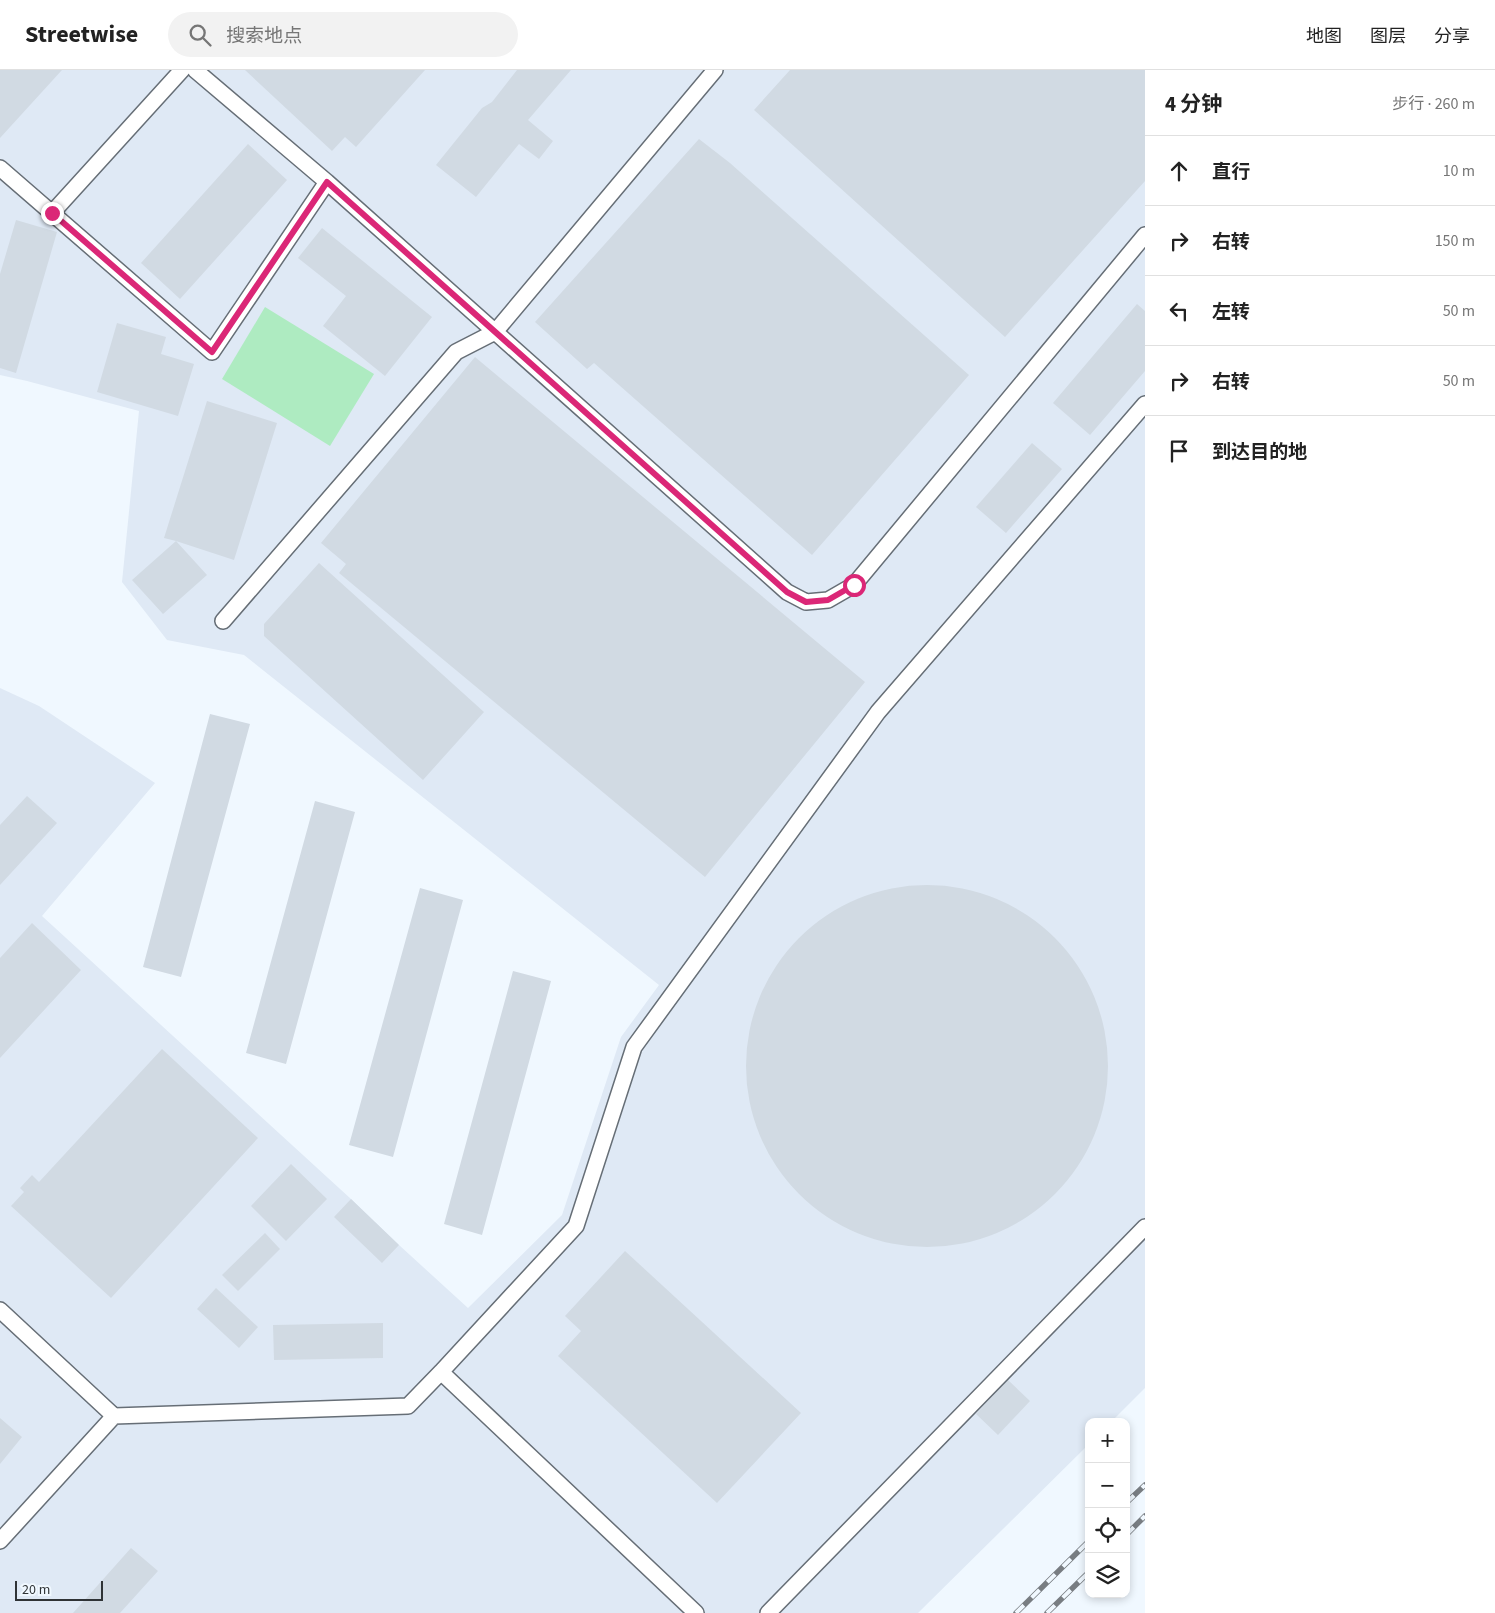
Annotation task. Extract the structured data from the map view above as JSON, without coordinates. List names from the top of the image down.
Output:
{
  "scale_bar": "20 m",
  "page": {
    "header": "Streetwise",
    "search": "搜索地点",
    "nav": ["地图", "图层", "分享"],
    "heading": ["4 分钟", "步行 · 260 m"],
    "list": [
      ["直行", "10 m"],
      ["右转", "150 m"],
      ["左转", "50 m"],
      ["右转", "50 m"],
      "到达目的地"
    ],
    "map_buttons": ["+", "−"],
    "scale": "20 m"
  }
}
